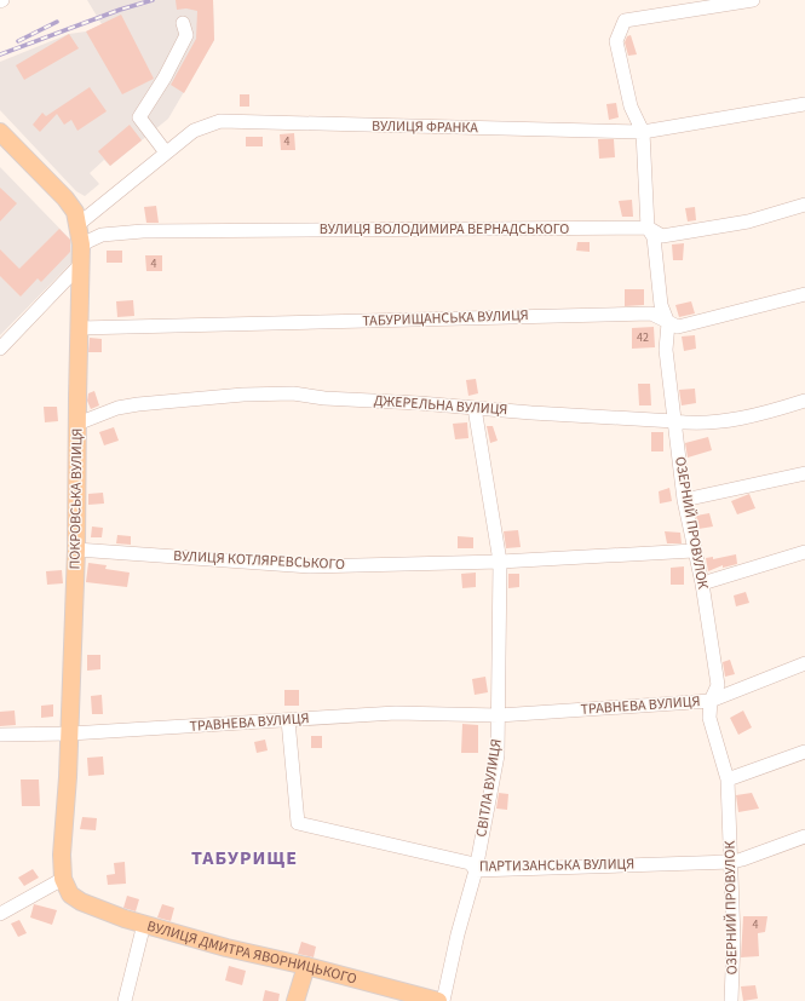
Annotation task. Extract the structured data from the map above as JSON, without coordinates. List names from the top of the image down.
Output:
{
  "streets": {
    "main road": ["ПОКРОВСЬКА ВУЛИЦЯ", "ВУЛИЦЯ ДМИТРА ЯВОРНИЦЬКОГО"],
    "street": [
      "ВУЛИЦЯ ФРАНКА",
      "ВУЛИЦЯ ВОЛОДИМИРА ВЕРНАДСЬКОГО",
      "ТАБУРИЩАНСЬКА ВУЛИЦЯ",
      "ДЖЕРЕЛЬНА ВУЛИЦЯ",
      "ОЗЕРНИЙ ПРОВУЛОК",
      "ВУЛИЦЯ КОТЛЯРЕВСЬКОГО",
      "ТРАВНЕВА ВУЛИЦЯ",
      "СВІТЛА ВУЛИЦЯ",
      "ПАРТИЗАНСЬКА ВУЛИЦЯ"
    ]
  },
  "crossings": [
    ["ВУЛИЦЯ ФРАНКА", "ПОКРОВСЬКА ВУЛИЦЯ"],
    ["ВУЛИЦЯ ФРАНКА", "ОЗЕРНИЙ ПРОВУЛОК"],
    ["ВУЛИЦЯ ВОЛОДИМИРА ВЕРНАДСЬКОГО", "ПОКРОВСЬКА ВУЛИЦЯ"],
    ["ВУЛИЦЯ ВОЛОДИМИРА ВЕРНАДСЬКОГО", "ОЗЕРНИЙ ПРОВУЛОК"],
    ["ТАБУРИЩАНСЬКА ВУЛИЦЯ", "ПОКРОВСЬКА ВУЛИЦЯ"],
    ["ТАБУРИЩАНСЬКА ВУЛИЦЯ", "ОЗЕРНИЙ ПРОВУЛОК"],
    ["ДЖЕРЕЛЬНА ВУЛИЦЯ", "ПОКРОВСЬКА ВУЛИЦЯ"],
    ["ДЖЕРЕЛЬНА ВУЛИЦЯ", "ОЗЕРНИЙ ПРОВУЛОК"],
    ["ПОКРОВСЬКА ВУЛИЦЯ", "ВУЛИЦЯ КОТЛЯРЕВСЬКОГО"],
    ["ПОКРОВСЬКА ВУЛИЦЯ", "ТРАВНЕВА ВУЛИЦЯ"],
    ["ПОКРОВСЬКА ВУЛИЦЯ", "ВУЛИЦЯ ДМИТРА ЯВОРНИЦЬКОГО"],
    ["ОЗЕРНИЙ ПРОВУЛОК", "ВУЛИЦЯ КОТЛЯРЕВСЬКОГО"],
    ["ОЗЕРНИЙ ПРОВУЛОК", "ТРАВНЕВА ВУЛИЦЯ"],
    ["ОЗЕРНИЙ ПРОВУЛОК", "ПАРТИЗАНСЬКА ВУЛИЦЯ"],
    ["ТРАВНЕВА ВУЛИЦЯ", "СВІТЛА ВУЛИЦЯ"],
    ["ТРАВНЕВА ВУЛИЦЯ", "ПАРТИЗАНСЬКА ВУЛИЦЯ"],
    ["СВІТЛА ВУЛИЦЯ", "ПАРТИЗАНСЬКА ВУЛИЦЯ"]
  ],
  "districts": ["ТАБУРИЩЕ"],
  "house_numbers": [
    "4",
    "4",
    "42",
    "4"
  ]
}
